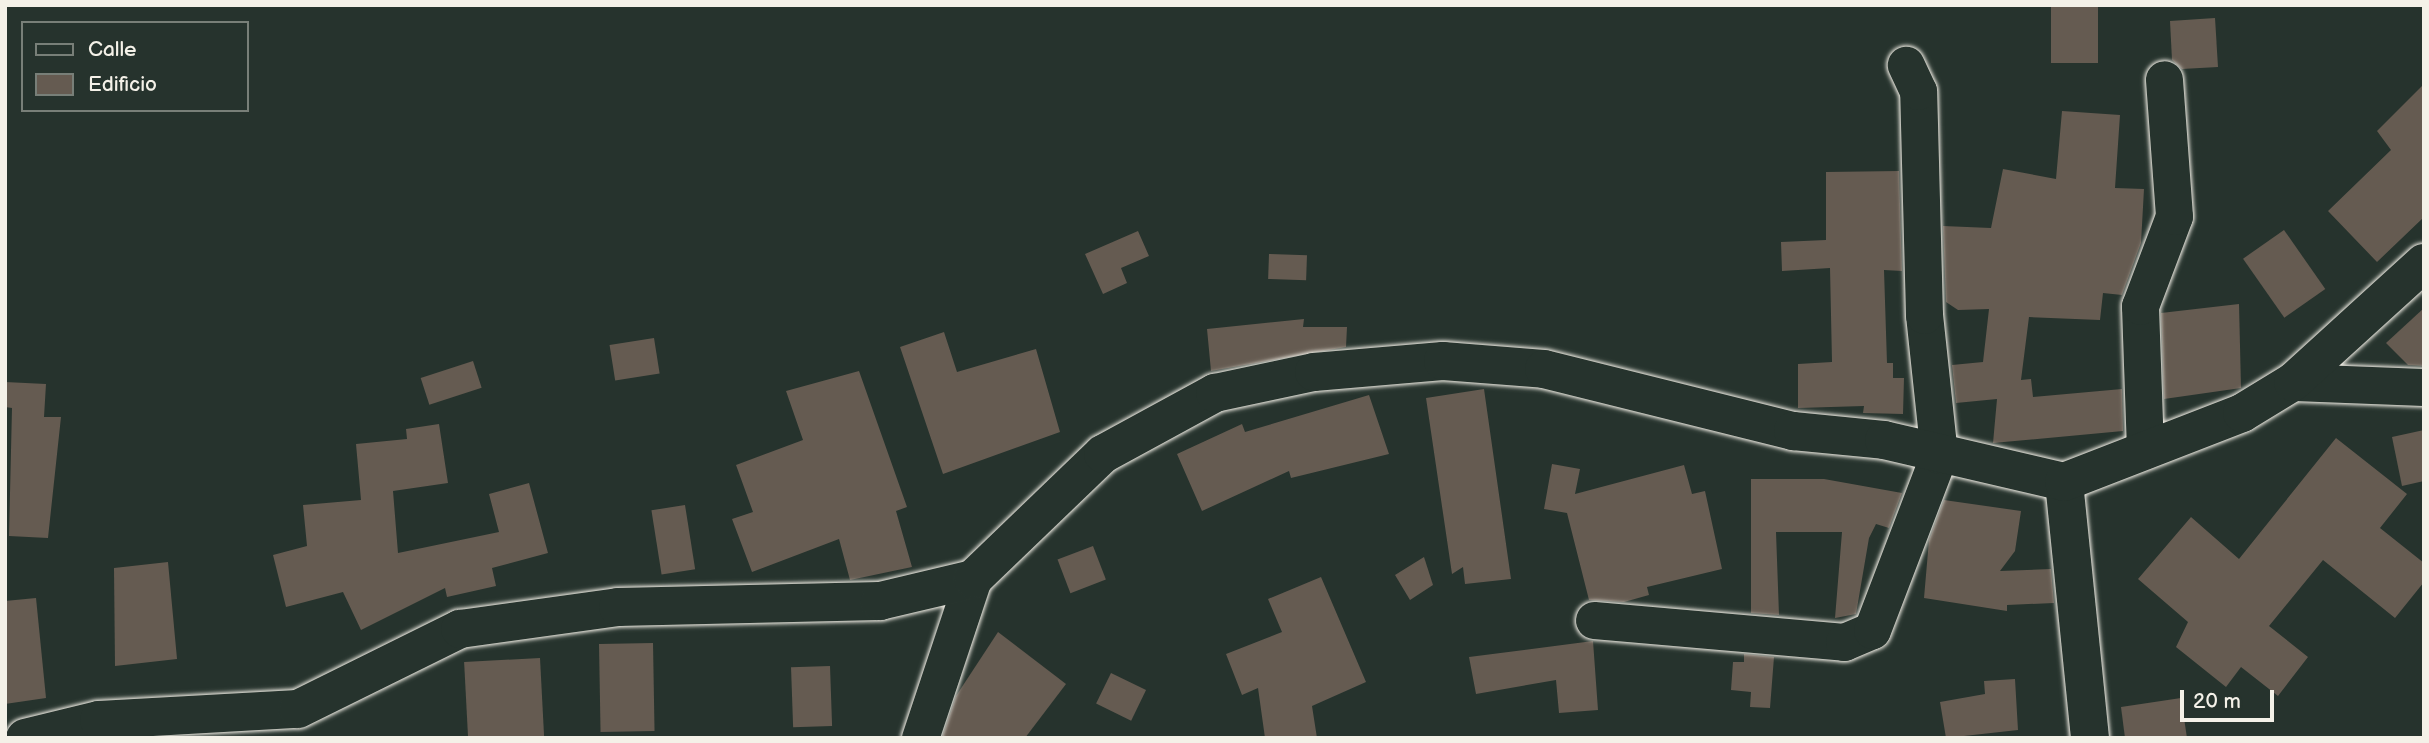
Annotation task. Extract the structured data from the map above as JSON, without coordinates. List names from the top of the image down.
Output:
{
  "legend": ["Calle", "Edificio"],
  "scale_bar": "20 m"
}
